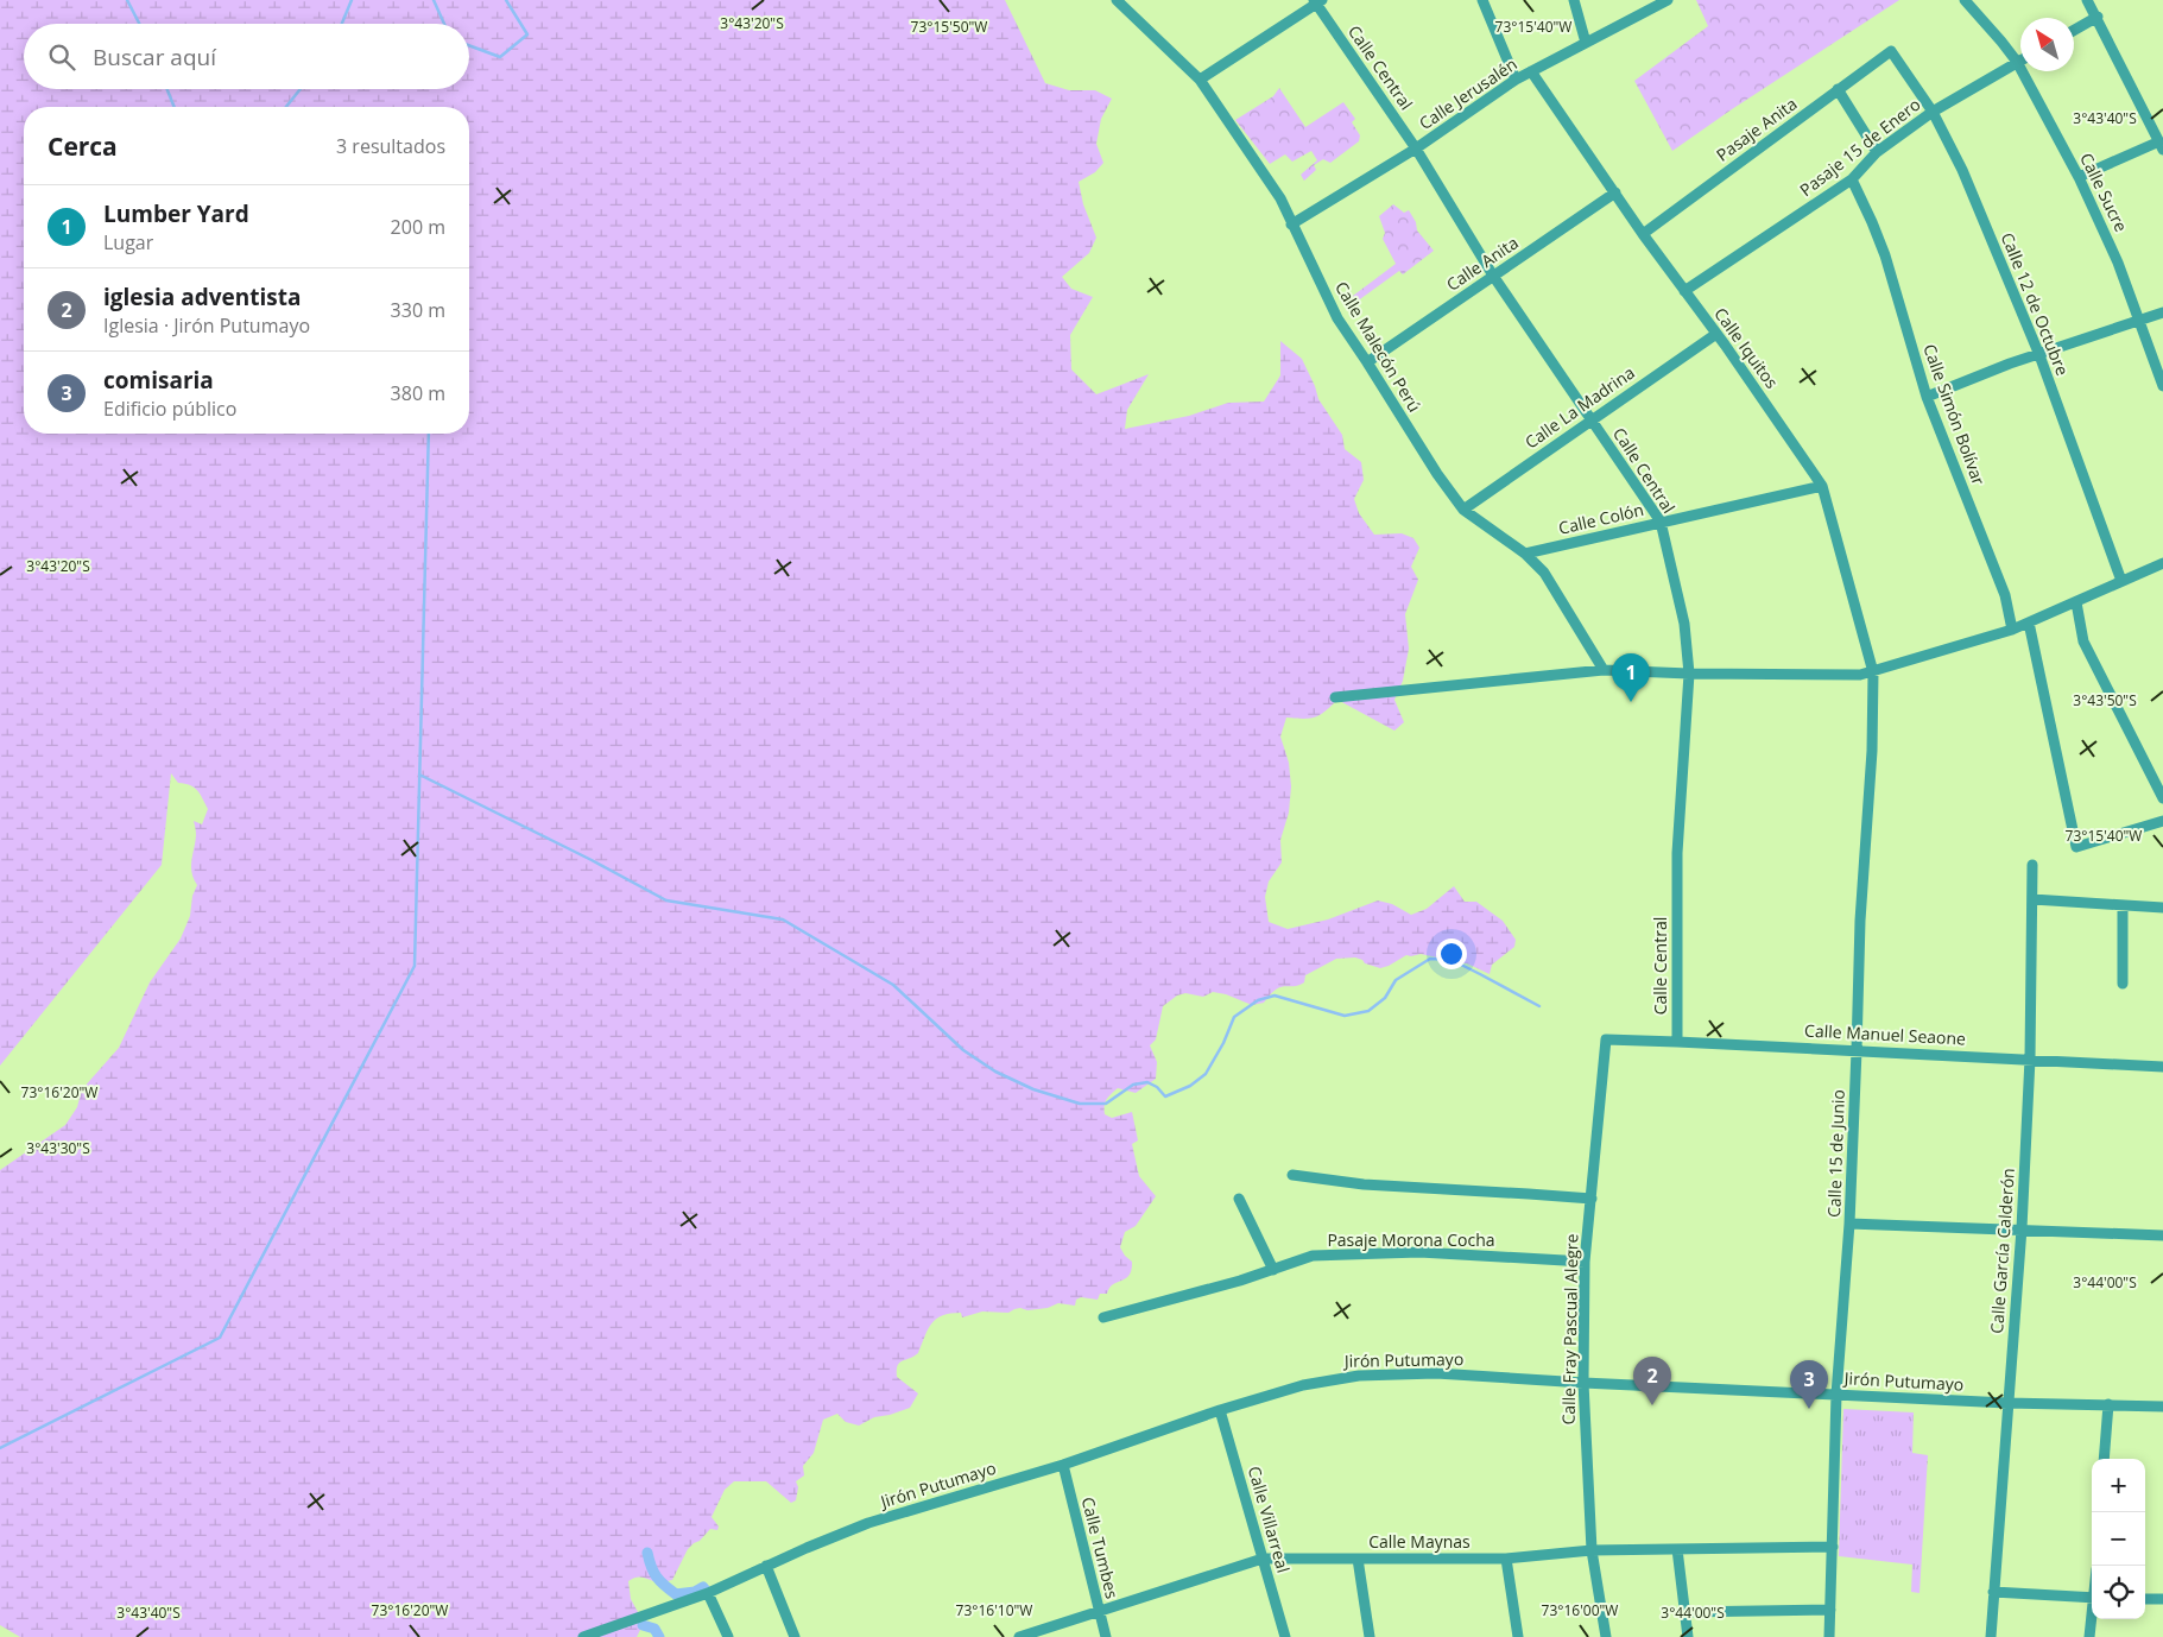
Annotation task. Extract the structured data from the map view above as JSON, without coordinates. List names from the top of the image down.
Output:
{
  "streets": {
    "street": [
      "Calle Central",
      "Calle Jerusalén",
      "Pasaje Anita",
      "Pasaje 15 de Enero",
      "Calle Sucre",
      "Calle Anita",
      "Calle 12 de Octubre",
      "Calle Malecón Perú",
      "Calle Iquitos",
      "Calle La Madrina",
      "Calle Simón Bolívar",
      "Calle Colón",
      "Calle Manuel Seaone",
      "Calle 15 de Junio",
      "Pasaje Morona Cocha",
      "Calle García Calderón",
      "Calle Fray Pascual Alegre",
      "Jirón Putumayo",
      "Calle Villarreal",
      "Calle Maynas",
      "Calle Tumbes"
    ]
  },
  "crossings": [
    ["Calle Central", "Calle Jerusalén"],
    ["Calle Central", "Calle Anita"],
    ["Calle Central", "Calle La Madrina"],
    ["Calle Central", "Calle Colón"],
    ["Calle Central", "Calle Manuel Seaone"],
    ["Calle Jerusalén", "Calle Malecón Perú"],
    ["Calle Jerusalén", "Calle Iquitos"],
    ["Pasaje Anita", "Calle 12 de Octubre"],
    ["Pasaje Anita", "Calle Iquitos"],
    ["Pasaje 15 de Enero", "Calle Sucre"],
    ["Pasaje 15 de Enero", "Calle 12 de Octubre"],
    ["Pasaje 15 de Enero", "Calle Iquitos"],
    ["Pasaje 15 de Enero", "Calle Simón Bolívar"],
    ["Calle Anita", "Calle Malecón Perú"],
    ["Calle Anita", "Calle Iquitos"],
    ["Calle Malecón Perú", "Calle La Madrina"],
    ["Calle Malecón Perú", "Calle Colón"],
    ["Calle Iquitos", "Calle La Madrina"],
    ["Calle Iquitos", "Calle Colón"],
    ["Calle Iquitos", "Calle 15 de Junio"],
    ["Calle Manuel Seaone", "Calle 15 de Junio"],
    ["Calle Manuel Seaone", "Calle García Calderón"],
    ["Calle Manuel Seaone", "Calle Fray Pascual Alegre"],
    ["Calle 15 de Junio", "Jirón Putumayo"],
    ["Calle 15 de Junio", "Calle Maynas"],
    ["Pasaje Morona Cocha", "Calle Fray Pascual Alegre"],
    ["Calle García Calderón", "Jirón Putumayo"],
    ["Calle Fray Pascual Alegre", "Jirón Putumayo"],
    ["Calle Fray Pascual Alegre", "Calle Maynas"],
    ["Jirón Putumayo", "Calle Villarreal"],
    ["Jirón Putumayo", "Calle Tumbes"],
    ["Calle Villarreal", "Calle Maynas"],
    ["Calle Maynas", "Calle Tumbes"]
  ],
  "north": "top left",
  "page": {
    "search": "Buscar aquí",
    "heading": ["Cerca", "3 resultados"],
    "list": [
      {
        "mark": "1",
        "name": "Lumber Yard",
        "note": "Lugar",
        "value": "200 m"
      },
      {
        "mark": "2",
        "name": "iglesia adventista",
        "note": "Iglesia · Jirón Putumayo",
        "value": "330 m"
      },
      {
        "mark": "3",
        "name": "comisaria",
        "note": "Edificio público",
        "value": "380 m"
      }
    ],
    "pins": ["1", "2", "3"],
    "map_buttons": ["+", "−"]
  },
  "coordinates": [
    "3°43'20\"S",
    "73°15'50\"W",
    "73°15'40\"W",
    "3°43'40\"S",
    "3°43'50\"S",
    "73°16'20\"W",
    "3°43'30\"S",
    "3°44'00\"S",
    "73°16'10\"W",
    "73°16'00\"W"
  ]
}
